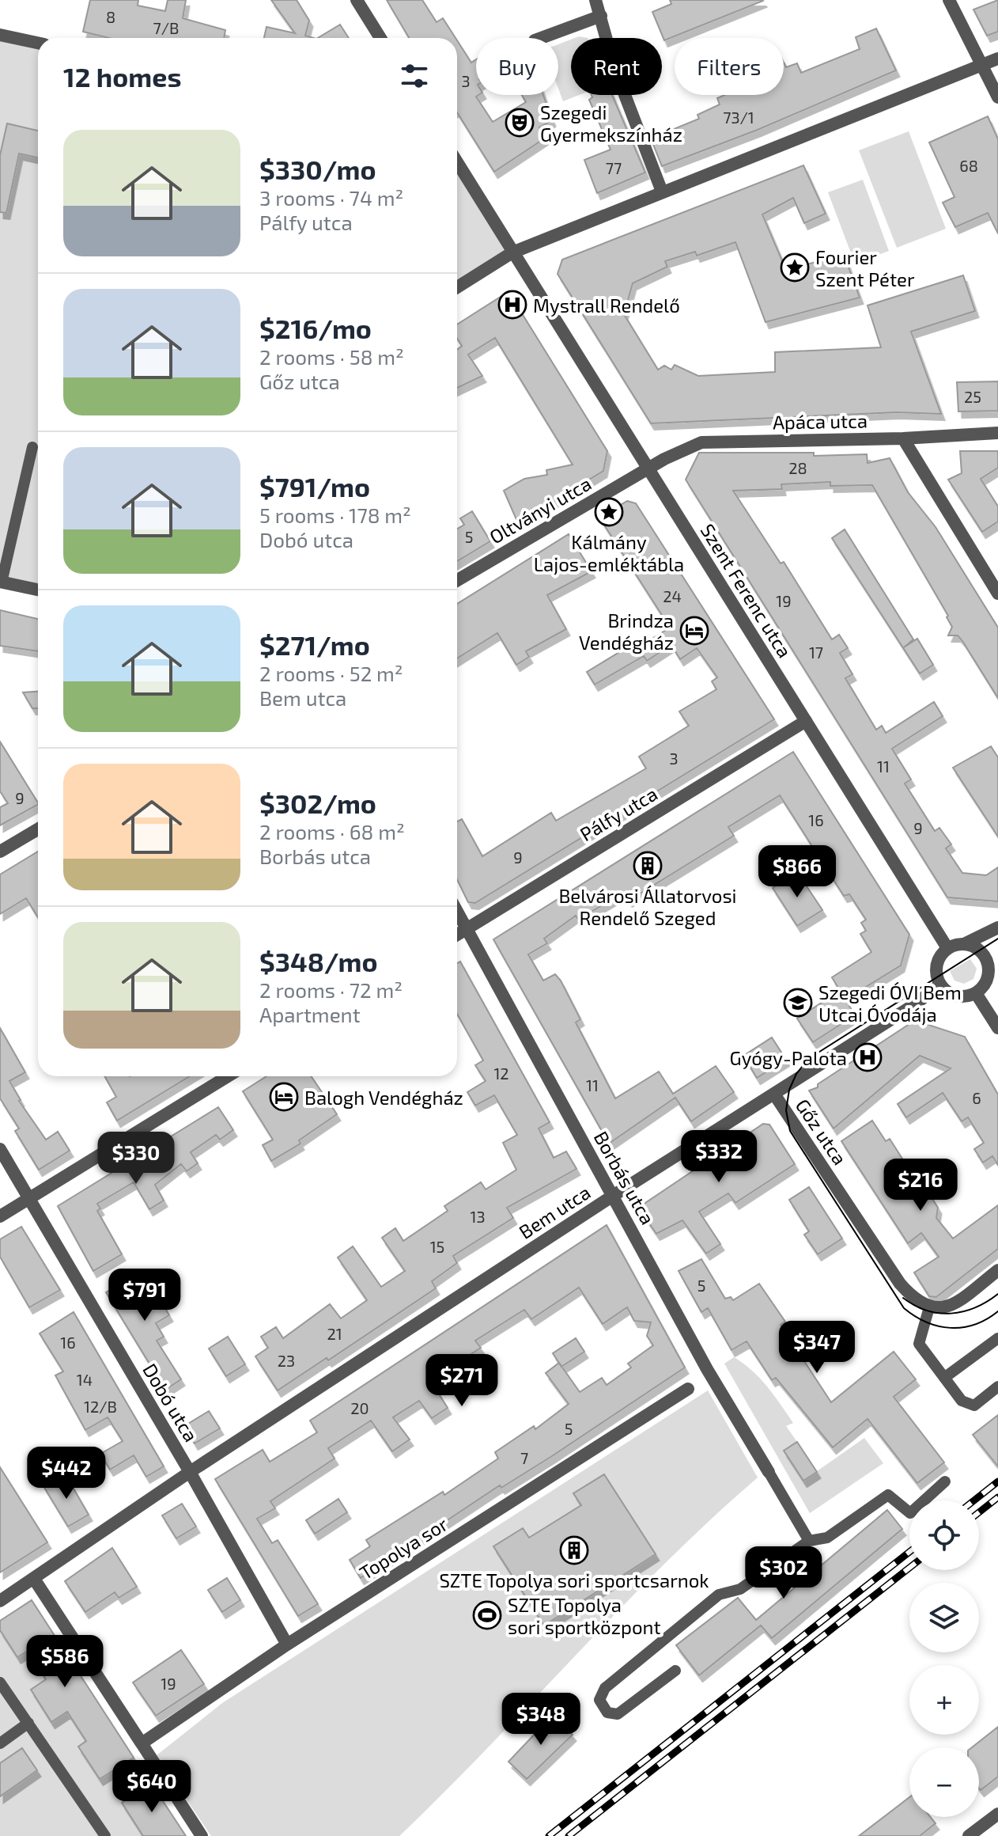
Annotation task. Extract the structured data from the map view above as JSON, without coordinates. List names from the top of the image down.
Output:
{
  "streets": {
    "street": [
      "Apáca utca",
      "Oltványi utca",
      "Szent Ferenc utca",
      "Pálfy utca",
      "Gőz utca",
      "Borbás utca",
      "Bem utca",
      "Dobó utca",
      "Topolya sor"
    ]
  },
  "crossings": [
    ["Apáca utca", "Oltványi utca"],
    ["Apáca utca", "Szent Ferenc utca"],
    ["Oltványi utca", "Szent Ferenc utca"],
    ["Szent Ferenc utca", "Pálfy utca"],
    ["Szent Ferenc utca", "Bem utca"],
    ["Pálfy utca", "Borbás utca"],
    ["Gőz utca", "Bem utca"],
    ["Borbás utca", "Bem utca"],
    ["Bem utca", "Dobó utca"],
    ["Dobó utca", "Topolya sor"]
  ],
  "places": {
    "theatre": ["Szegedi Gyermekszínház"],
    "place": ["Fourier Szent Péter", "Kálmány Lajos-emléktábla"],
    "hospital": ["Mystrall Rendelő", "Gyógy-Palota"],
    "hotel": ["Brindza Vendégház", "Balogh Vendégház"],
    "building": ["Belvárosi Állatorvosi Rendelő Szeged", "SZTE Topolya sori sportcsarnok"],
    "school or university": ["Szegedi ÓVI Bem Utcai Óvodája"],
    "sports": ["SZTE Topolya sori sportközpont"]
  },
  "house_numbers": [
    "8",
    "7/B",
    "3",
    "73/1",
    "68",
    "77",
    "25",
    "28",
    "5",
    "24",
    "19",
    "17",
    "3",
    "11",
    "9",
    "16",
    "9",
    "9",
    "12",
    "11",
    "6",
    "13",
    "15",
    "5",
    "21",
    "16",
    "23",
    "14",
    "12/B",
    "20",
    "5",
    "7",
    "19"
  ],
  "page": {
    "chip": ["Buy", "Rent", "Filters"],
    "heading": "12 homes",
    "list": [
      {
        "name": "$330/mo",
        "note": "3 rooms · 74 m² · Pálfy utca"
      },
      {
        "name": "$216/mo",
        "note": "2 rooms · 58 m² · Gőz utca"
      },
      {
        "name": "$791/mo",
        "note": "5 rooms · 178 m² · Dobó utca"
      },
      {
        "name": "$271/mo",
        "note": "2 rooms · 52 m² · Bem utca"
      },
      {
        "name": "$302/mo",
        "note": "2 rooms · 68 m² · Borbás utca"
      },
      {
        "name": "$348/mo",
        "note": "2 rooms · 72 m² · Apartment"
      }
    ],
    "price": [
      "$866",
      "$332",
      "$330",
      "$216",
      "$791",
      "$347",
      "$271",
      "$442",
      "$302",
      "$586",
      "$348",
      "$640"
    ],
    "map_buttons": ["+", "−"]
  }
}
